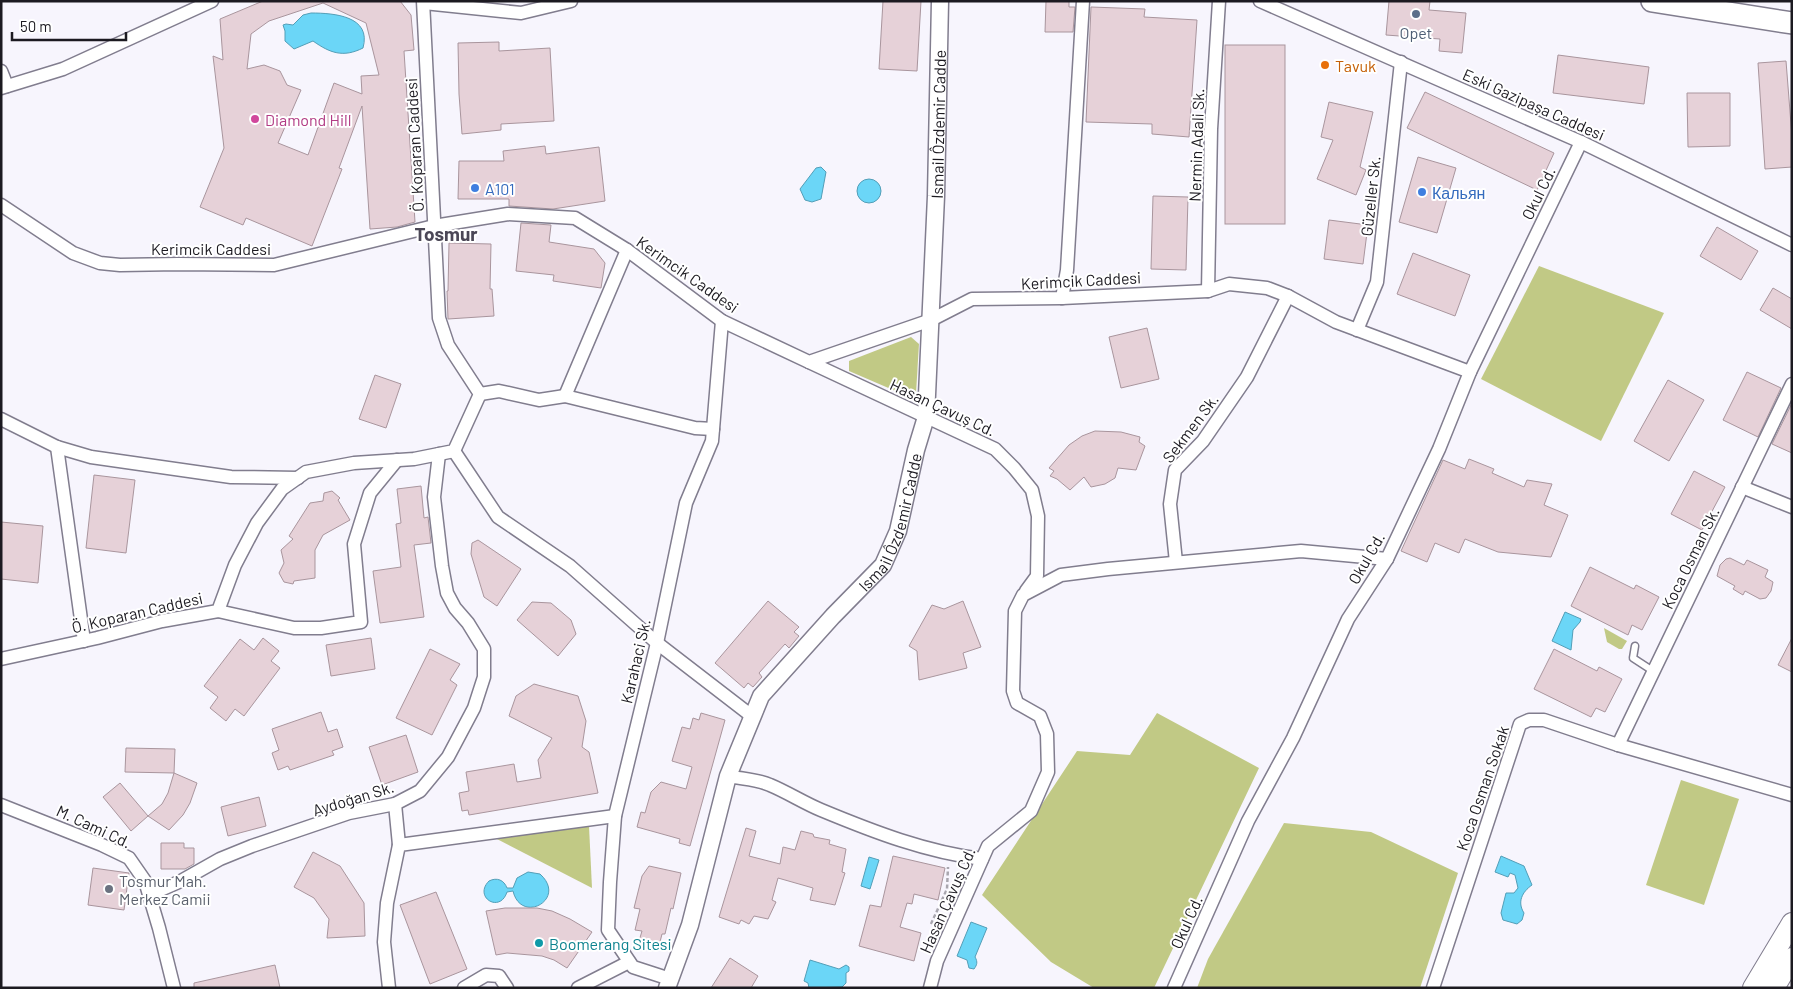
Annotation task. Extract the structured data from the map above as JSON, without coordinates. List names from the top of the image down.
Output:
{
  "streets": {
    "street": [
      "Eski Gazipaşa Caddesi",
      "Ismail Ôzdemir Cadde",
      "Ö. Koparan Caddesi",
      "Nermin Adali Sk.",
      "Okul Cd.",
      "Güzeller Sk.",
      "Kerimcik Caddesi",
      "Hasan Çavuş Cd.",
      "Sekmen Sk.",
      "Koca Osman Sk.",
      "Karahaci Sk.",
      "Koca Osman Sokak",
      "Aydoğan Sk.",
      "M. Cami Cd."
    ]
  },
  "crossings": [
    ["Eski Gazipaşa Caddesi", "Okul Cd."],
    ["Eski Gazipaşa Caddesi", "Güzeller Sk."],
    ["Ismail Ôzdemir Cadde", "Kerimcik Caddesi"],
    ["Ismail Ôzdemir Cadde", "Hasan Çavuş Cd."],
    ["Ismail Ôzdemir Cadde", "Karahaci Sk."],
    ["Ö. Koparan Caddesi", "Kerimcik Caddesi"],
    ["Ö. Koparan Caddesi", "Aydoğan Sk."],
    ["Nermin Adali Sk.", "Kerimcik Caddesi"],
    ["Okul Cd.", "Kerimcik Caddesi"],
    ["Güzeller Sk.", "Kerimcik Caddesi"],
    ["Kerimcik Caddesi", "Hasan Çavuş Cd."],
    ["Kerimcik Caddesi", "Sekmen Sk."],
    ["Kerimcik Caddesi", "Karahaci Sk."],
    ["Koca Osman Sk.", "Koca Osman Sokak"],
    ["Aydoğan Sk.", "M. Cami Cd."]
  ],
  "districts": ["Tosmur"],
  "places": [
    "Opet",
    "Tavuk",
    "Diamond Hill",
    "A101",
    "Кальян",
    "Tosmur Mah. Merkez Camii",
    "Boomerang Sitesi"
  ],
  "scale_bar": "50 m"
}
